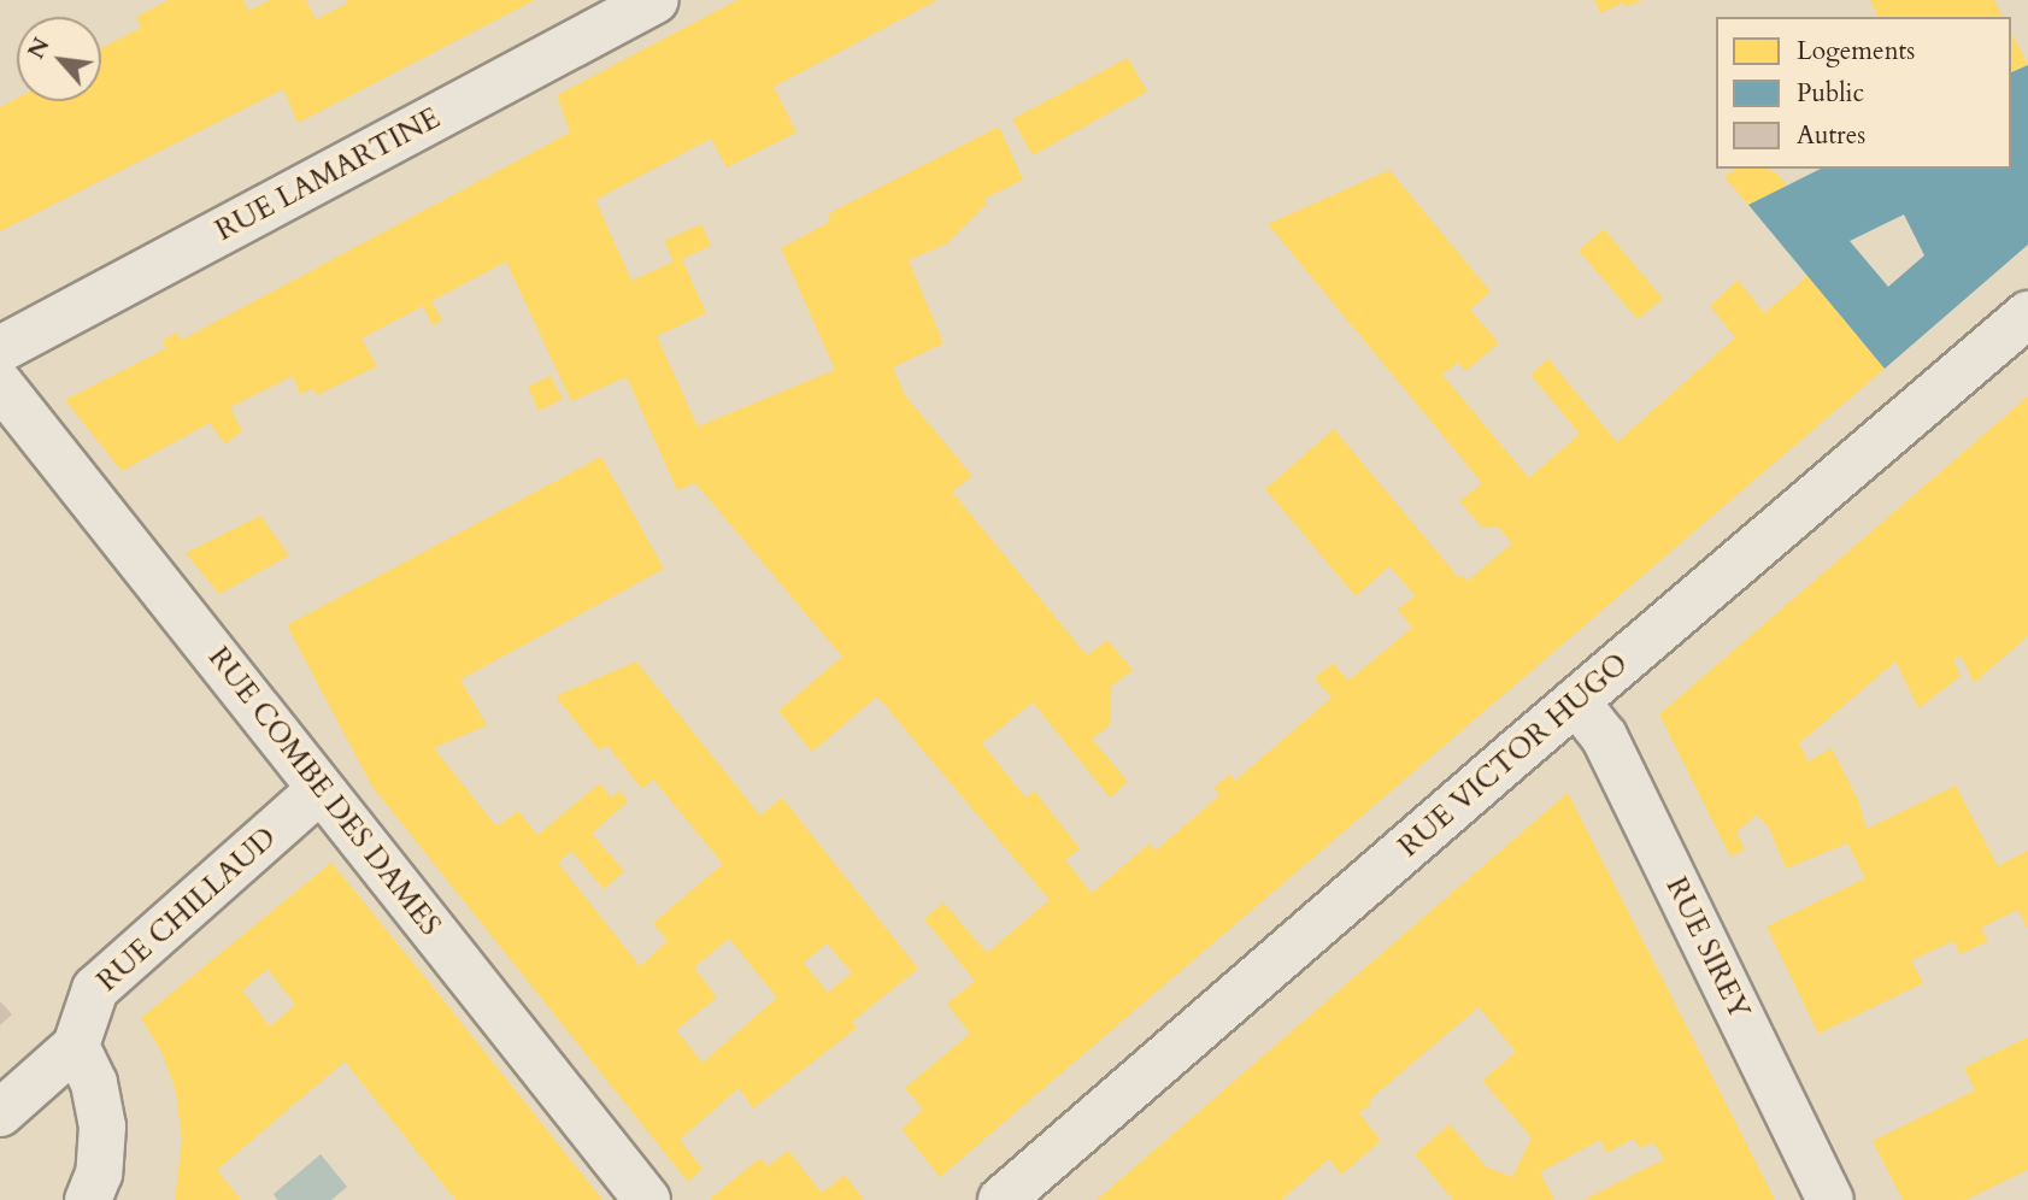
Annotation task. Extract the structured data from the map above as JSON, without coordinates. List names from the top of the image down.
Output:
{
  "streets": {
    "street": [
      "RUE LAMARTINE",
      "RUE VICTOR HUGO",
      "RUE COMBE DES DAMES",
      "RUE CHILLAUD",
      "RUE SIREY"
    ]
  },
  "crossings": [
    ["RUE VICTOR HUGO", "RUE SIREY"],
    ["RUE COMBE DES DAMES", "RUE CHILLAUD"]
  ],
  "legend": ["Logements", "Public", "Autres"],
  "north": "top left"
}
